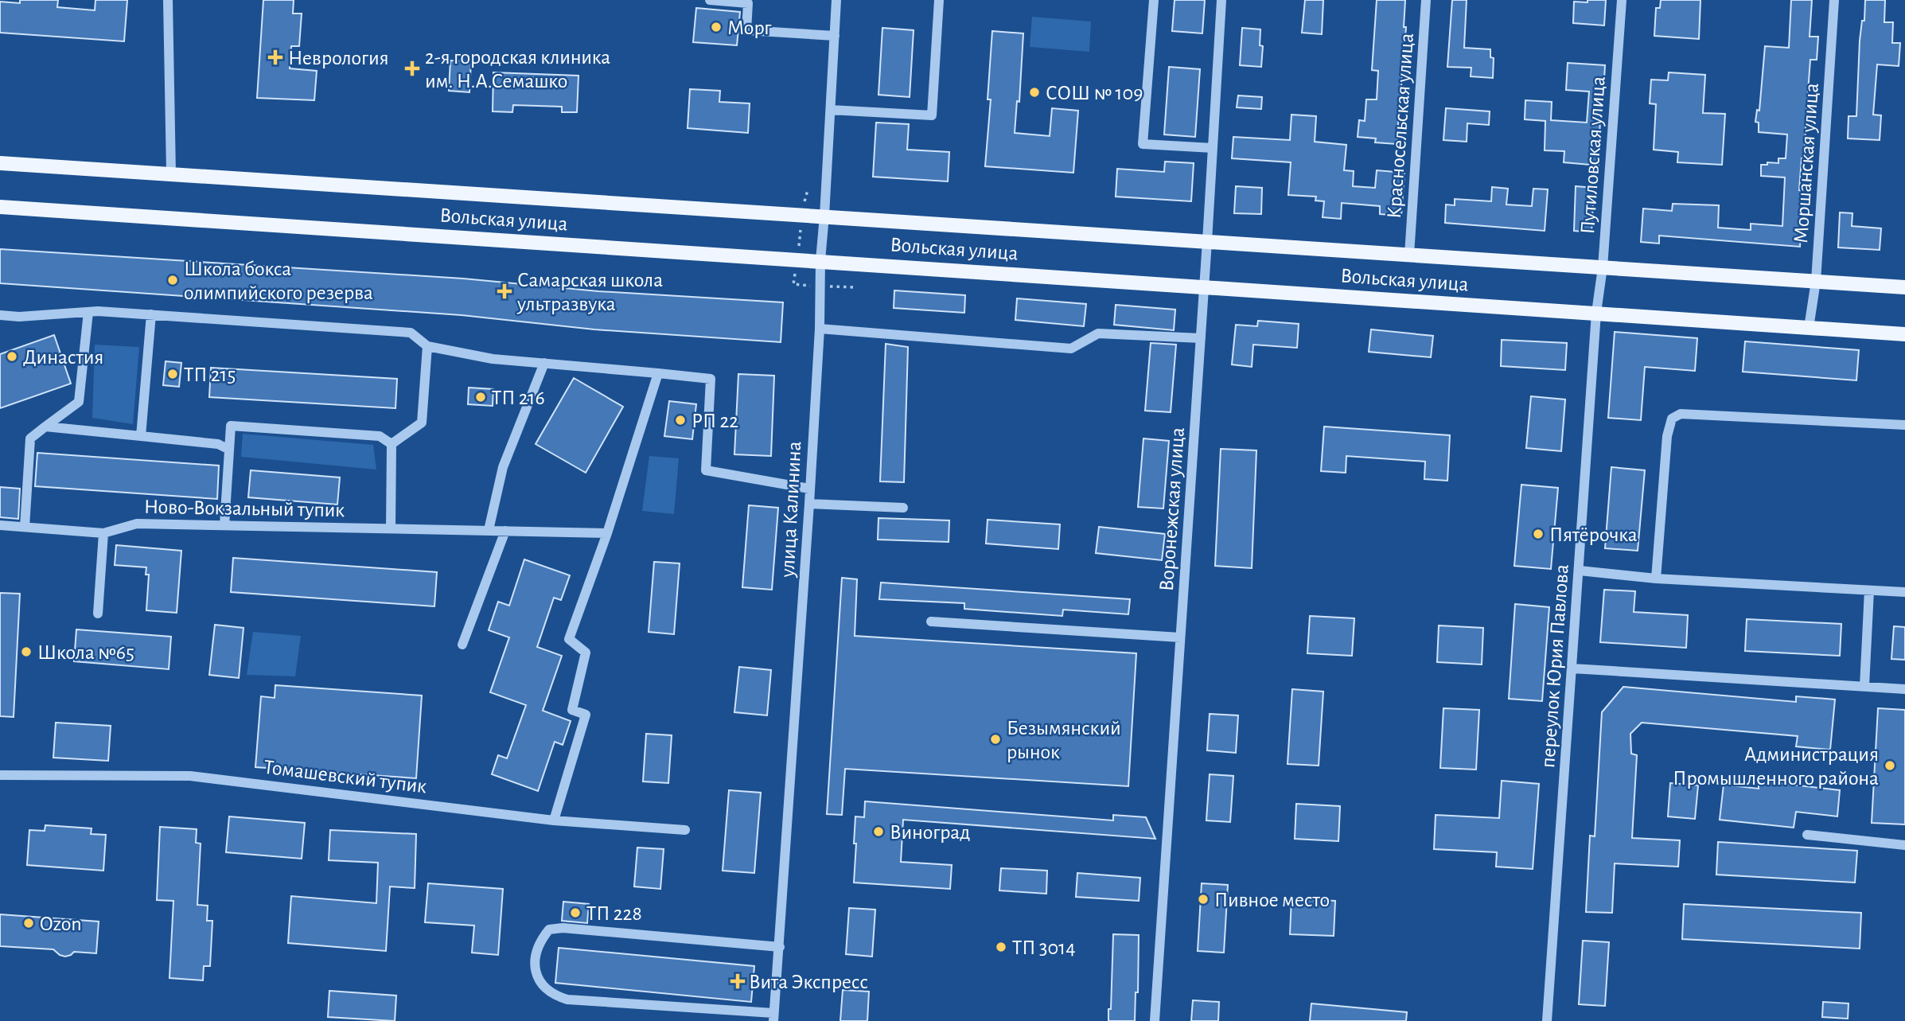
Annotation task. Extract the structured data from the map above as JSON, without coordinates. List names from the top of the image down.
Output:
{
  "streets": {
    "main road": ["Вольская улица"],
    "street": [
      "Красносельская улица",
      "Путиловская улица",
      "Моршанская улица",
      "Ново-Вокзальный тупик",
      "улица Калинина",
      "Воронежская улица",
      "переулок Юрия Павлова",
      "Томашевский тупик"
    ]
  },
  "crossings": [
    ["Красносельская улица", "Вольская улица"],
    ["Путиловская улица", "Вольская улица"],
    ["Путиловская улица", "переулок Юрия Павлова"],
    ["Моршанская улица", "Вольская улица"],
    ["Вольская улица", "улица Калинина"],
    ["Вольская улица", "Воронежская улица"],
    ["Вольская улица", "переулок Юрия Павлова"]
  ],
  "places": {
    "other": [
      "Морг",
      "СОШ № 109",
      "Школа бокса олимпийского резерва",
      "Династия",
      "ТП 215",
      "ТП 216",
      "РП 22",
      "Пятёрочка",
      "Школа №65",
      "Безымянский рынок",
      "Администрация Промышленного района",
      "Виноград",
      "Пивное место",
      "ТП 228",
      "Ozon",
      "ТП 3014"
    ],
    "health": [
      "Неврология",
      "2-я городская клиника им. Н.А.Семашко",
      "Самарская школа ультразвука",
      "Вита Экспресс"
    ]
  }
}
